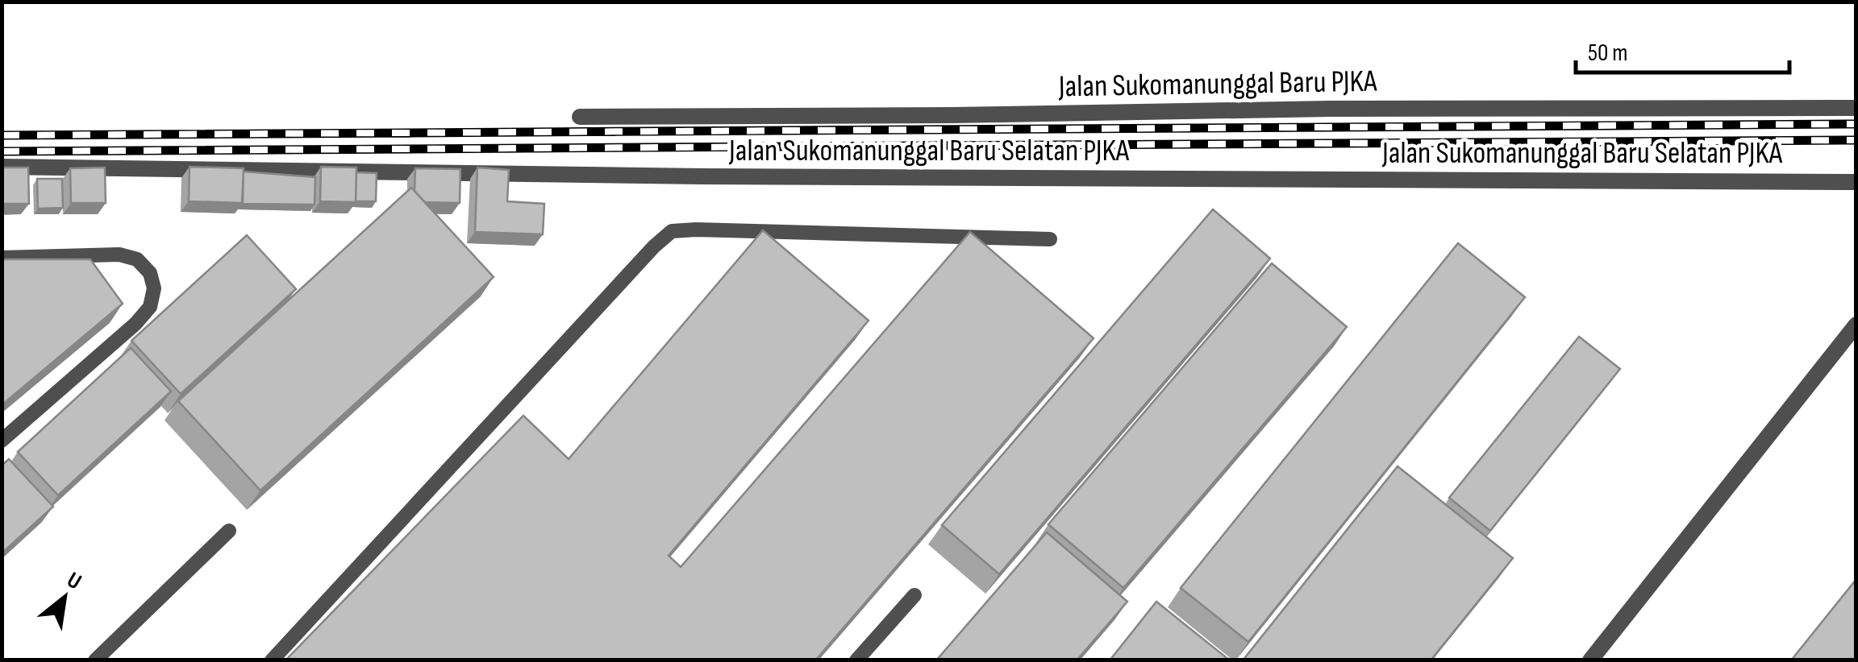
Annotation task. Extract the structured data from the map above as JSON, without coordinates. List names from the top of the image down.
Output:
{
  "streets": {
    "street": ["Jalan Sukomanunggal Baru PJKA", "Jalan Sukomanunggal Baru Selatan PJKA"]
  },
  "scale_bar": "50 m",
  "north": "top right"
}
